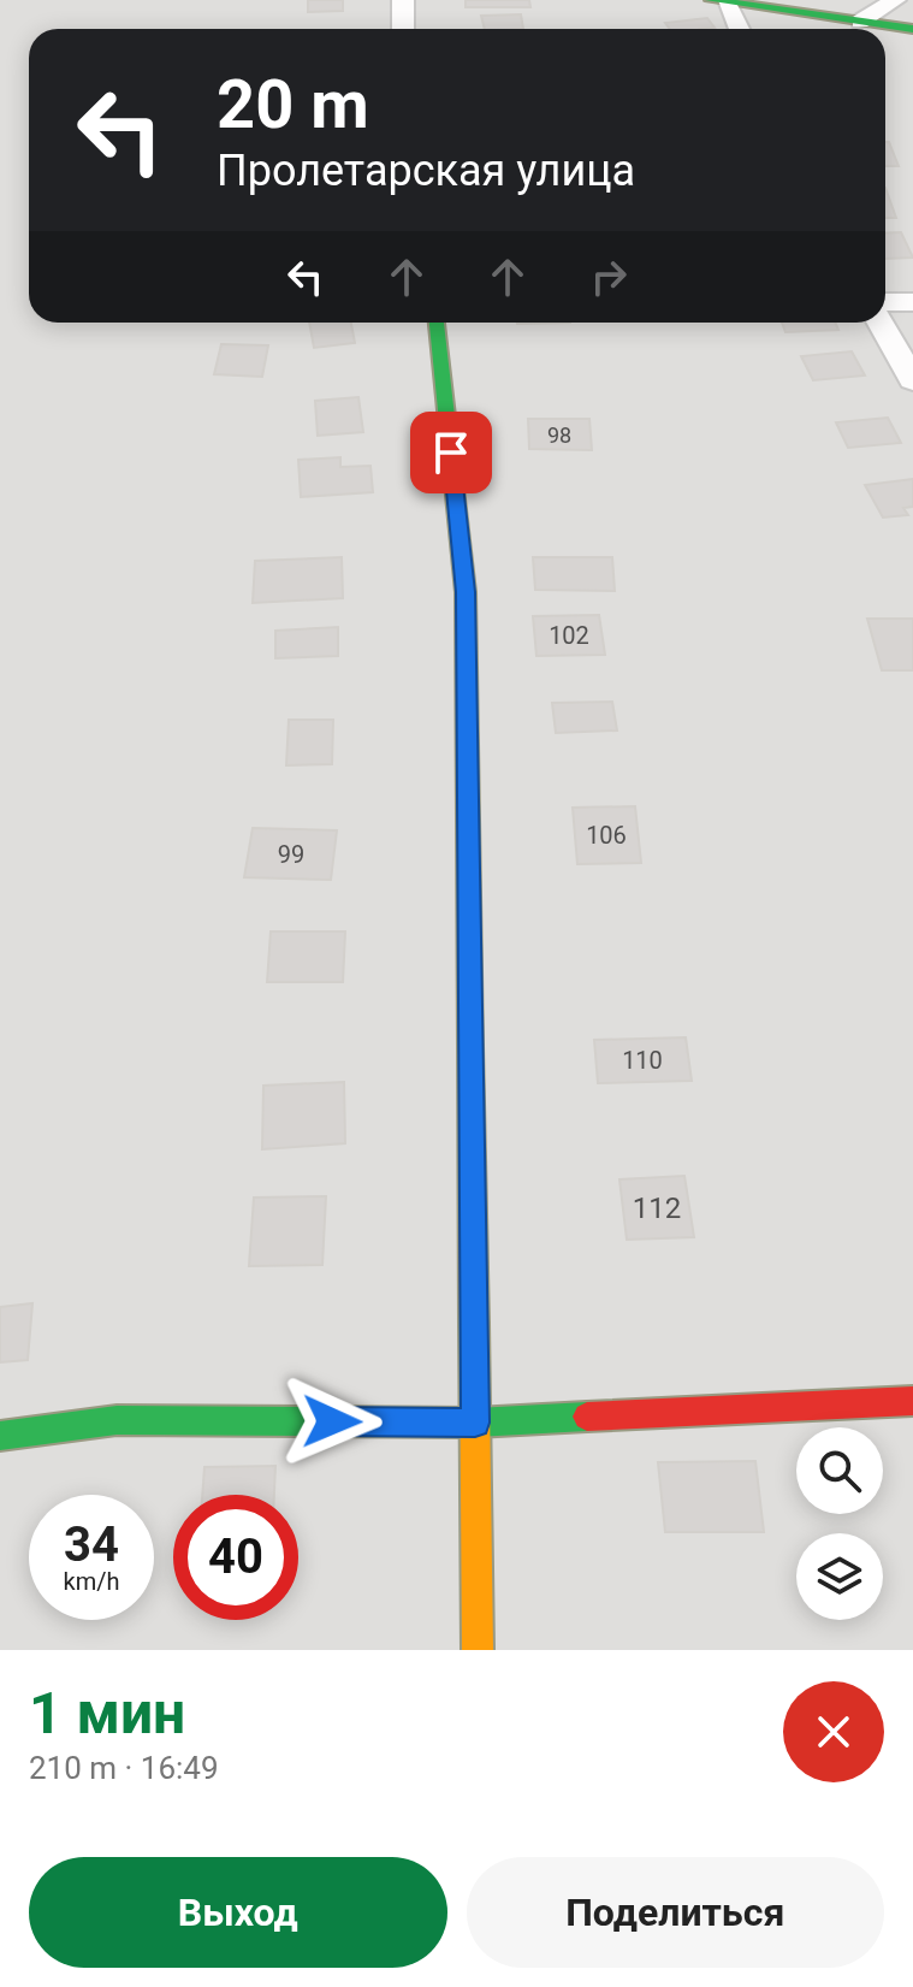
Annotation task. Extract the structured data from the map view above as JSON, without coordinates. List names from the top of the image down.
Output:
{
  "house_numbers": [
    "98",
    "102",
    "106",
    "99",
    "110",
    "112"
  ],
  "page": {
    "turn": ["20 m", "Пролетарская улица"],
    "speed": "34 km/h",
    "limit": "40",
    "heading": ["1 мин", "210 m · 16:49"],
    "buttons": ["Выход", "Поделиться"]
  }
}
